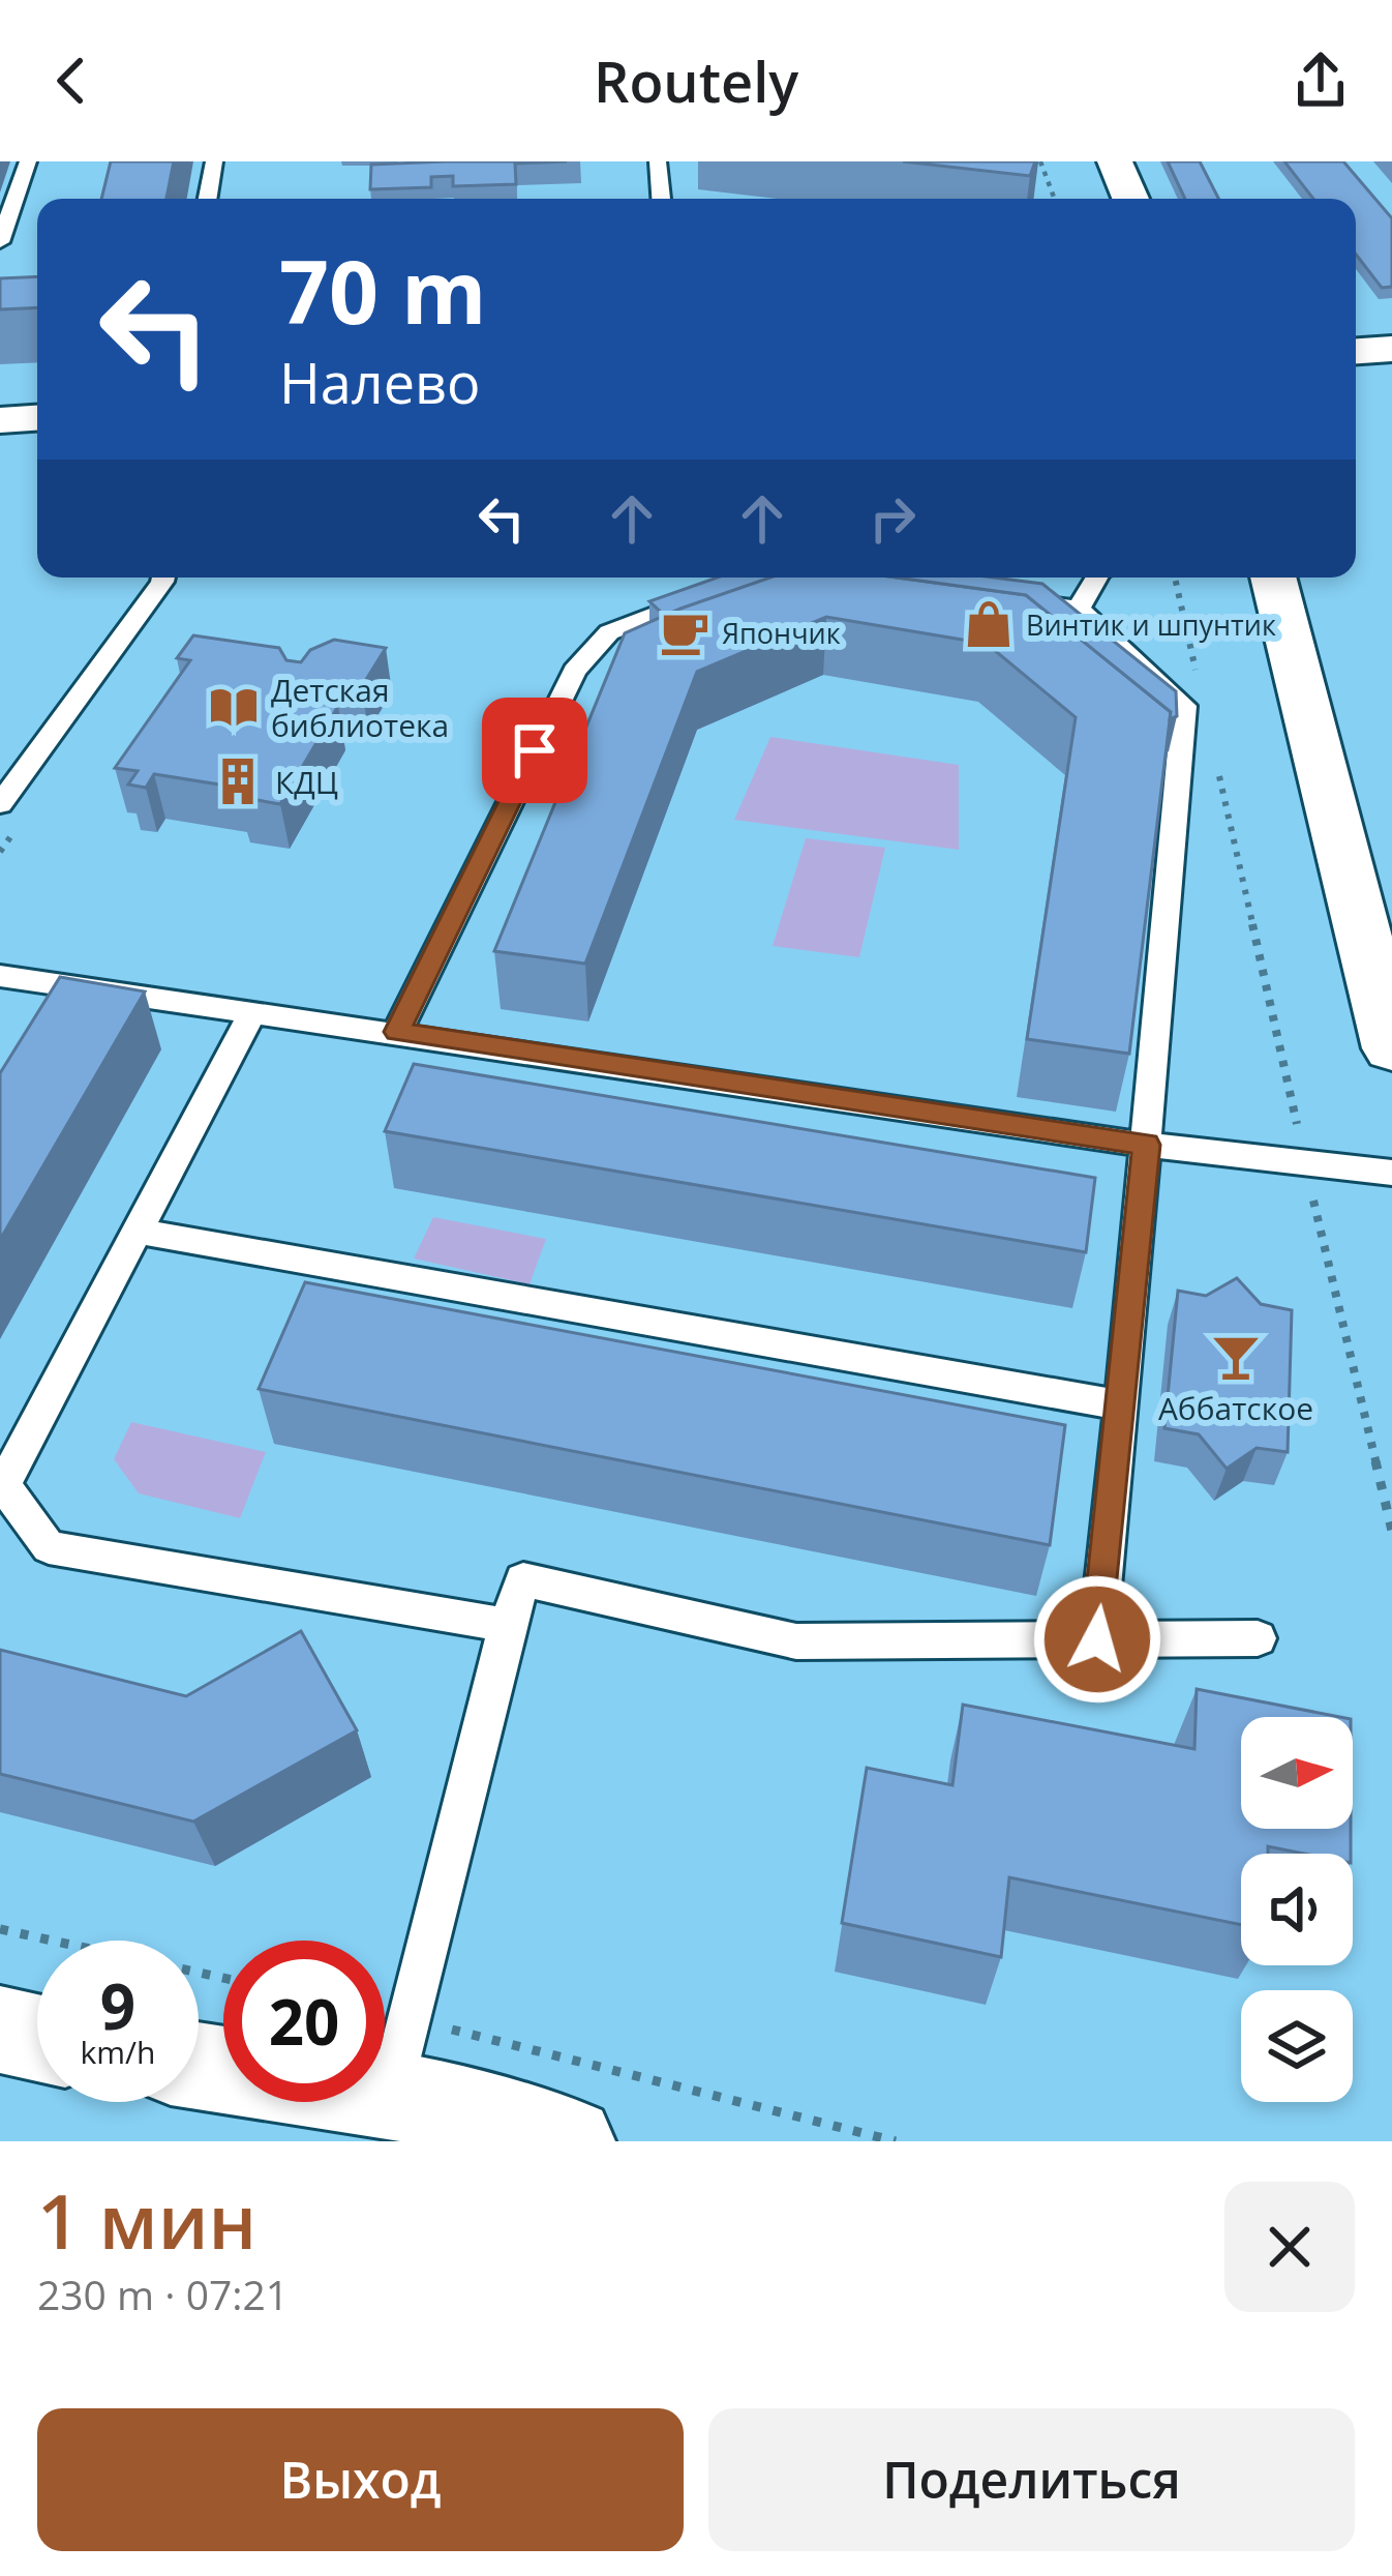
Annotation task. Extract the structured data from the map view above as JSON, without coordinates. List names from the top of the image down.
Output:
{
  "places": {
    "shop": ["Винтик и шпунтик"],
    "cafe": ["Япончик"],
    "library": ["Детская библиотека"],
    "building": ["КДЦ"],
    "bar": ["Аббатское"]
  },
  "north": "right",
  "page": {
    "header": "Routely",
    "turn": ["70 m", "Налево"],
    "speed": "9 km/h",
    "limit": "20",
    "heading": ["1 мин", "230 m · 07:21"],
    "buttons": ["Выход", "Поделиться"]
  }
}
